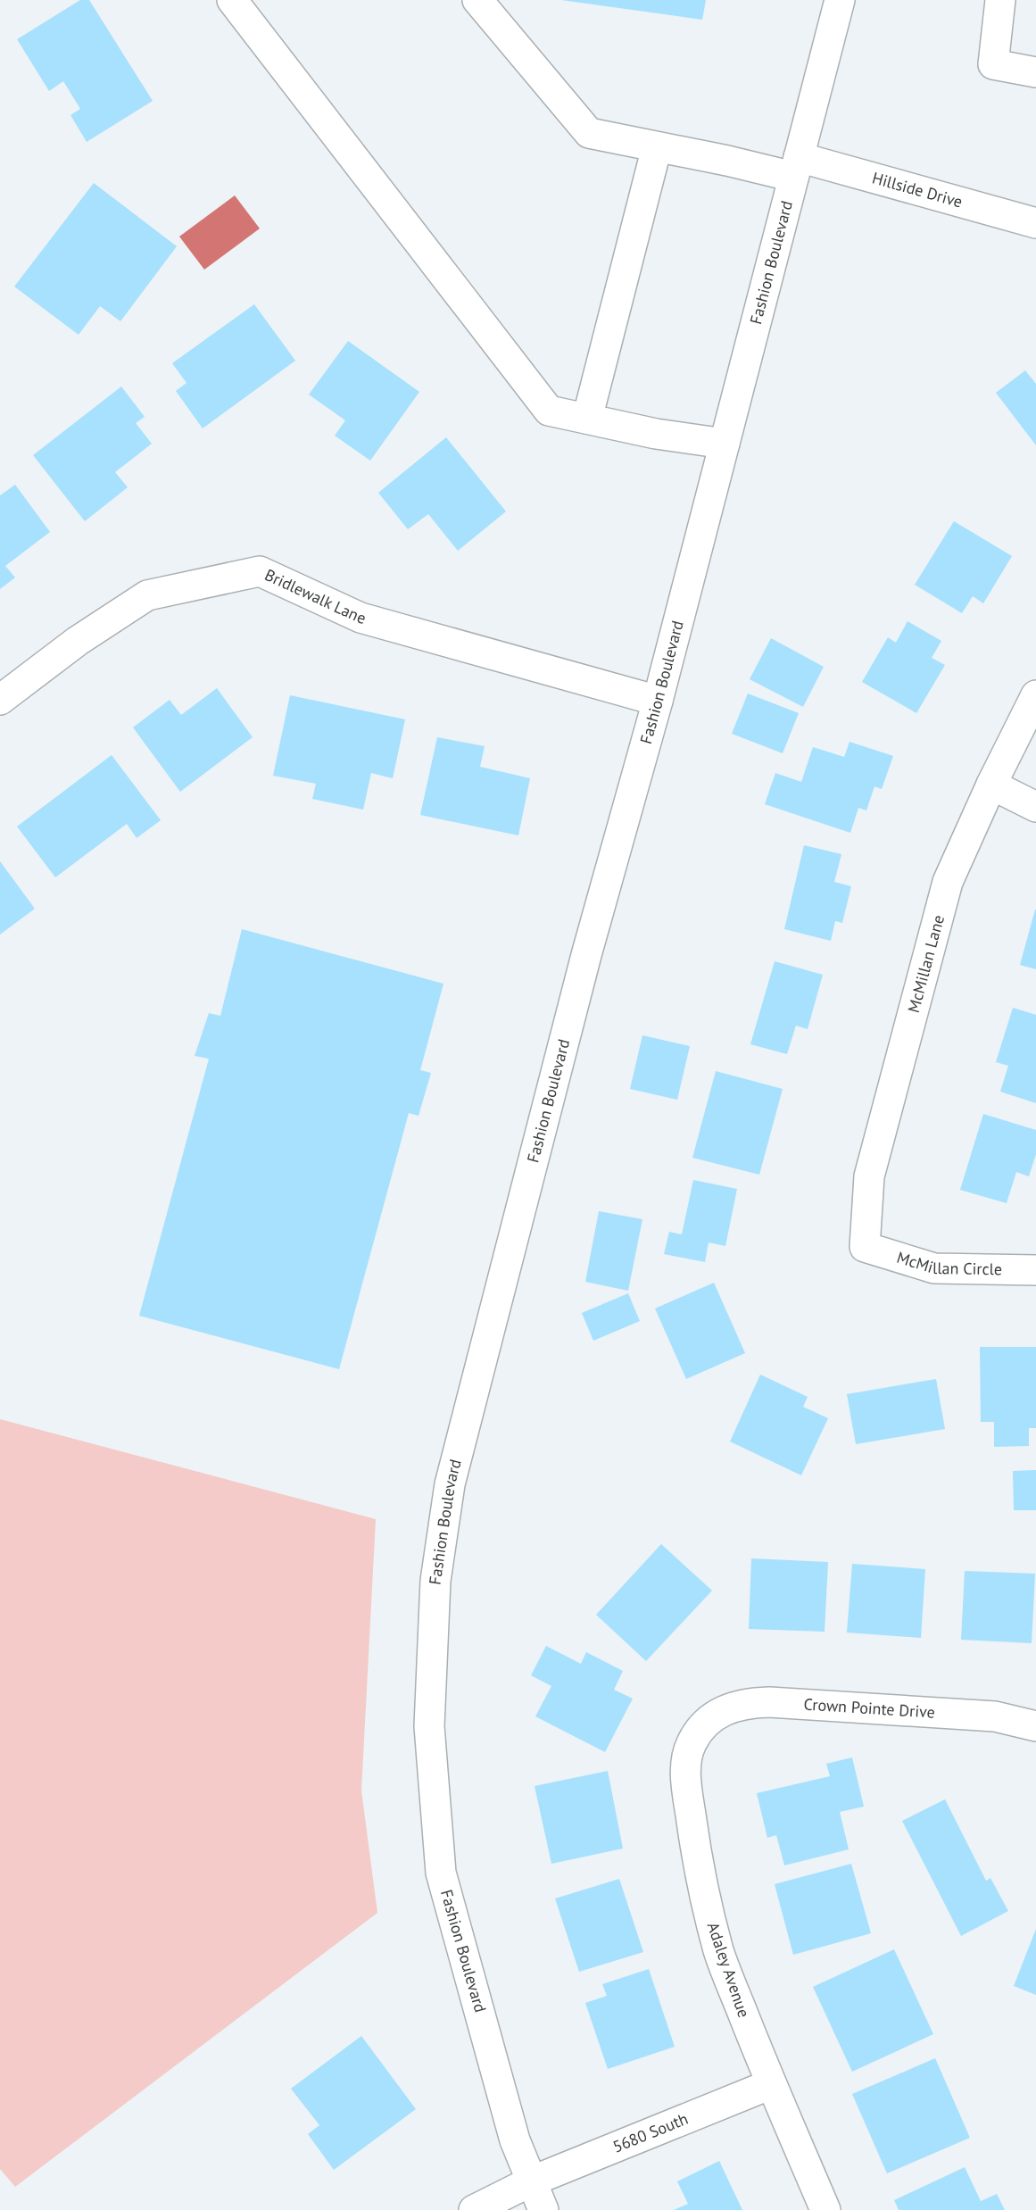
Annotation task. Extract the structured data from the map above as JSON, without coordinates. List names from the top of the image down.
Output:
{
  "streets": {
    "street": [
      "Hillside Drive",
      "Fashion Boulevard",
      "Bridlewalk Lane",
      "McMillan Lane",
      "McMillan Circle",
      "Crown Pointe Drive",
      "Adaley Avenue",
      "5680 South"
    ]
  },
  "crossings": [
    ["Hillside Drive", "Fashion Boulevard"],
    ["Fashion Boulevard", "Bridlewalk Lane"],
    ["Fashion Boulevard", "5680 South"],
    ["McMillan Lane", "McMillan Circle"],
    ["Crown Pointe Drive", "Adaley Avenue"],
    ["Adaley Avenue", "5680 South"]
  ]
}
